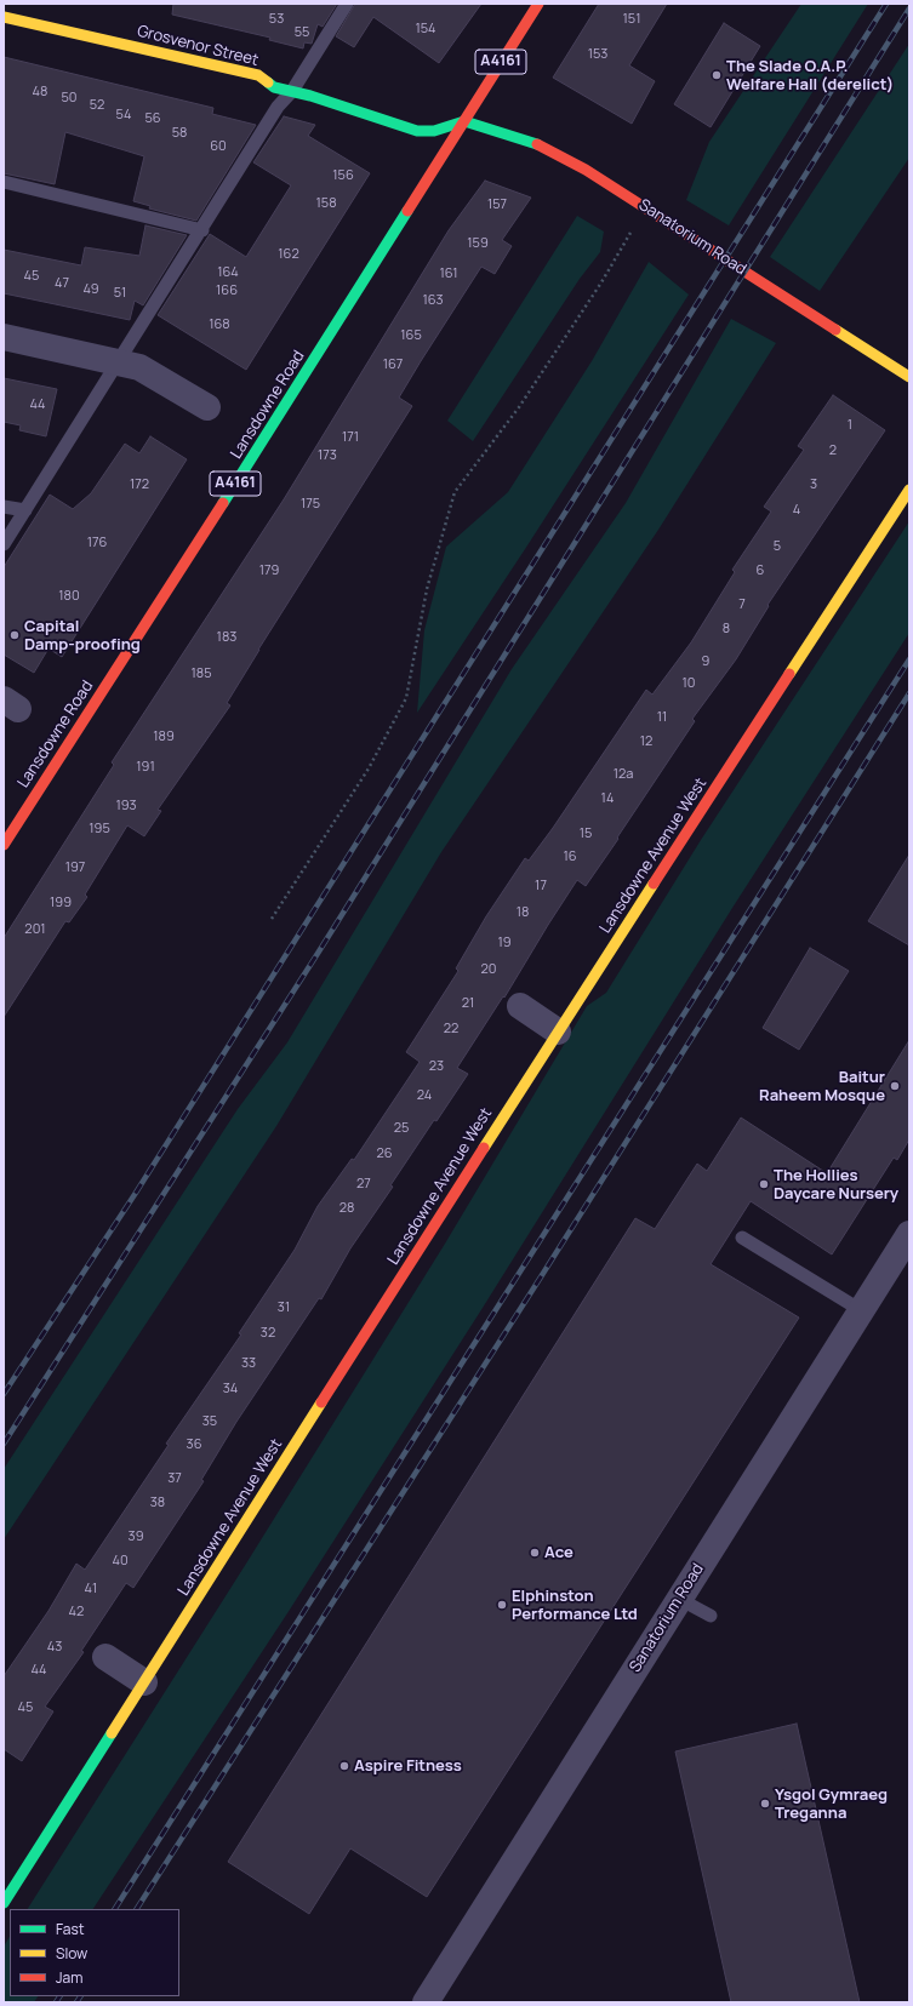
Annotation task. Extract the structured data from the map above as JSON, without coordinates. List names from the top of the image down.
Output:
{
  "streets": {
    "street": [
      "Grosvenor Street",
      "A4161",
      "Sanatorium Road",
      "Lansdowne Road",
      "Lansdowne Avenue West"
    ]
  },
  "crossings": [
    ["Grosvenor Street", "Sanatorium Road"],
    ["Grosvenor Street", "Lansdowne Road"],
    ["Sanatorium Road", "Lansdowne Road"]
  ],
  "places": [
    "The Slade O.A.P. Welfare Hall (derelict)",
    "Capital Damp-proofing",
    "Baitur Raheem Mosque",
    "The Hollies Daycare Nursery",
    "Ace",
    "Elphinston Performance Ltd",
    "Aspire Fitness",
    "Ysgol Gymraeg Treganna"
  ],
  "house_numbers": [
    "53",
    "151",
    "154",
    "55",
    "153",
    "48",
    "50",
    "52",
    "54",
    "56",
    "58",
    "60",
    "156",
    "158",
    "157",
    "159",
    "162",
    "164",
    "161",
    "45",
    "47",
    "49",
    "166",
    "51",
    "163",
    "168",
    "165",
    "167",
    "44",
    "1",
    "171",
    "2",
    "173",
    "172",
    "3",
    "175",
    "4",
    "176",
    "5",
    "179",
    "6",
    "180",
    "7",
    "8",
    "183",
    "9",
    "185",
    "10",
    "11",
    "189",
    "12",
    "191",
    "12a",
    "14",
    "193",
    "195",
    "15",
    "16",
    "197",
    "17",
    "199",
    "18",
    "201",
    "19",
    "20",
    "21",
    "22",
    "23",
    "24",
    "25",
    "26",
    "27",
    "28",
    "31",
    "32",
    "33",
    "34",
    "35",
    "36",
    "37",
    "38",
    "39",
    "40",
    "41",
    "42",
    "43",
    "44",
    "45"
  ],
  "legend": ["Fast", "Slow", "Jam"]
}
